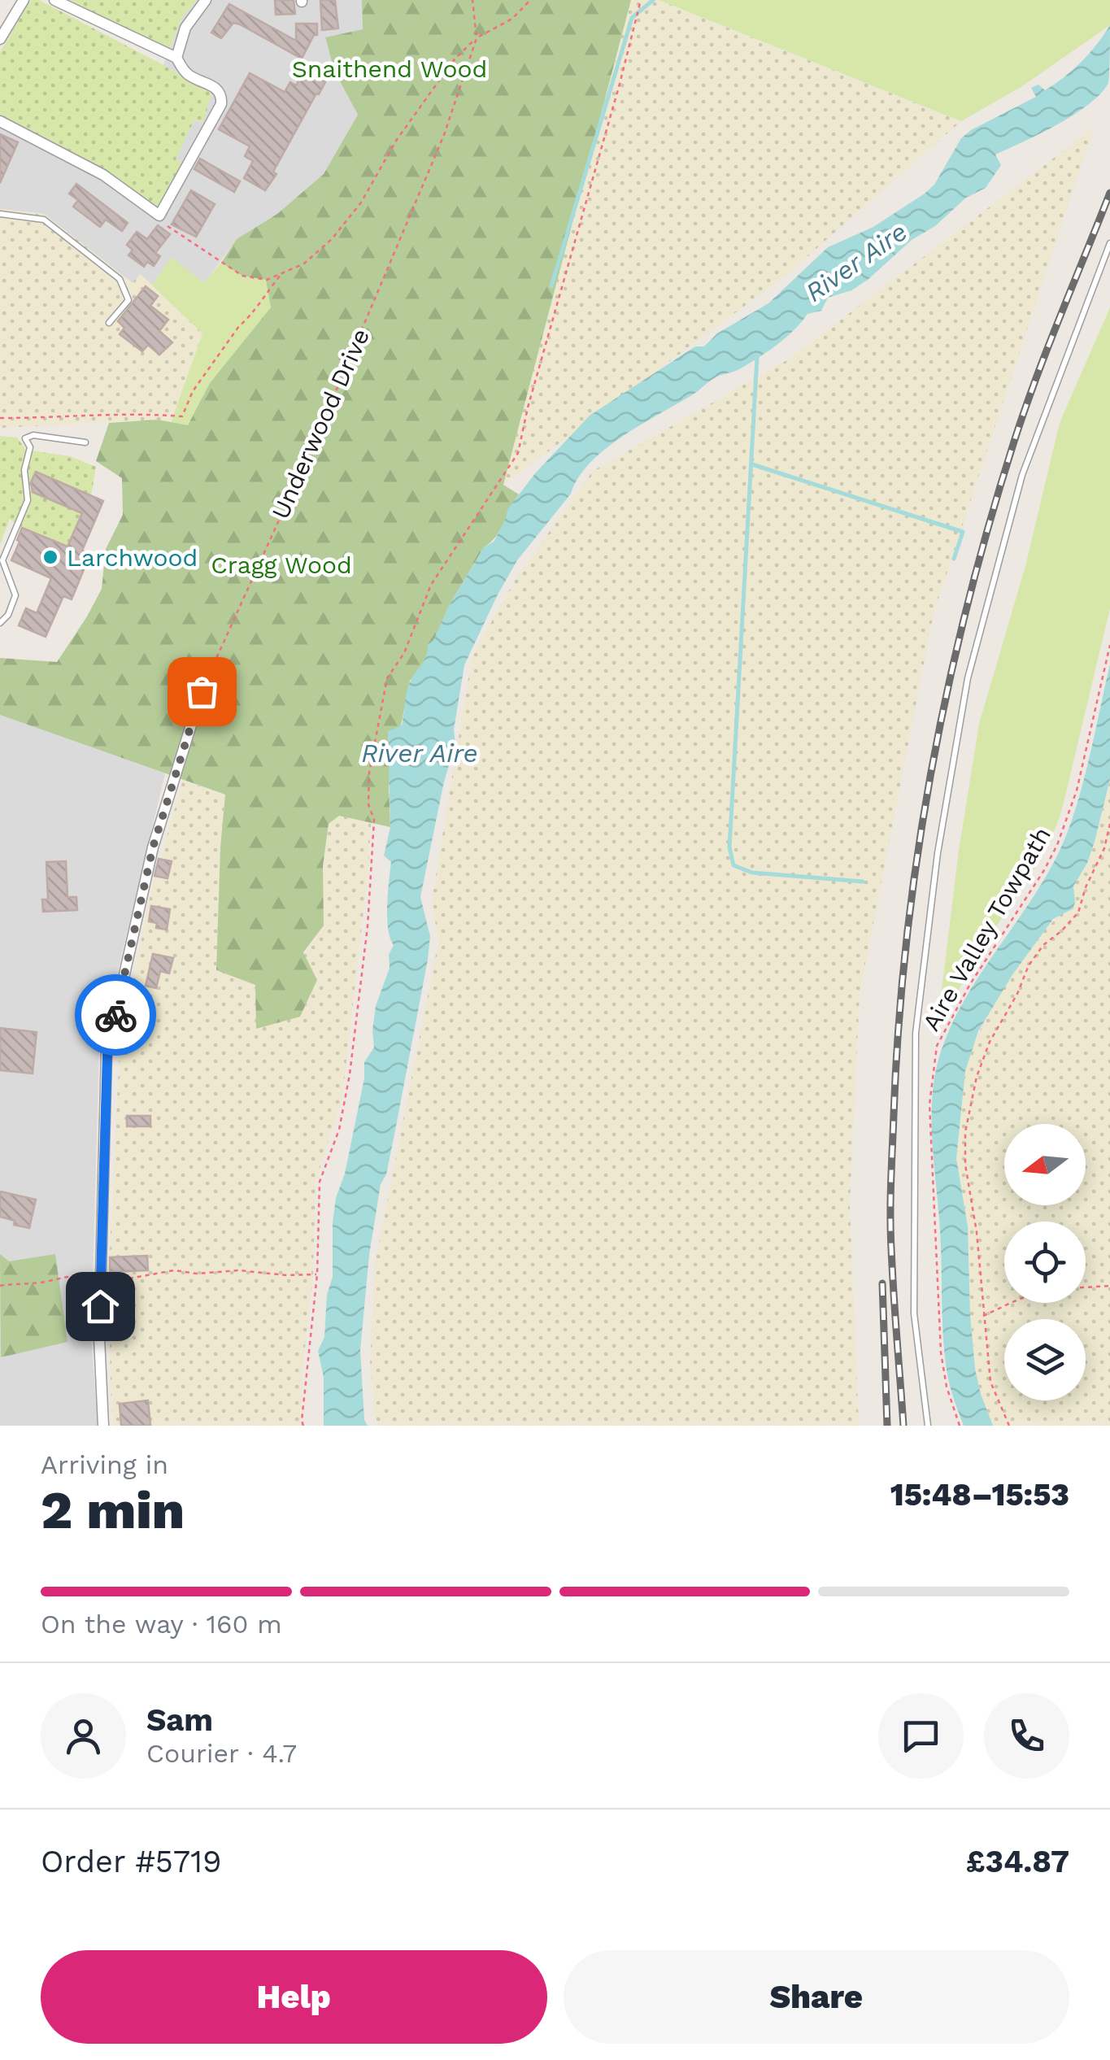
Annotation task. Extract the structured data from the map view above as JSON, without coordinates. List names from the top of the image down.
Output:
{
  "streets": {
    "path": ["Underwood Drive", "Aire Valley Towpath"]
  },
  "water": ["River Aire"],
  "parks": ["Snaithend Wood", "Cragg Wood"],
  "places": ["Larchwood"],
  "north": "left",
  "page": {
    "heading": ["2 min", "Arriving in", "15:48–15:53"],
    "panel": [
      "Sam",
      "Courier · 4.7",
      "Order #5719",
      "£34.87"
    ],
    "bar": "On the way · 160 m",
    "buttons": ["Help", "Share"]
  }
}
